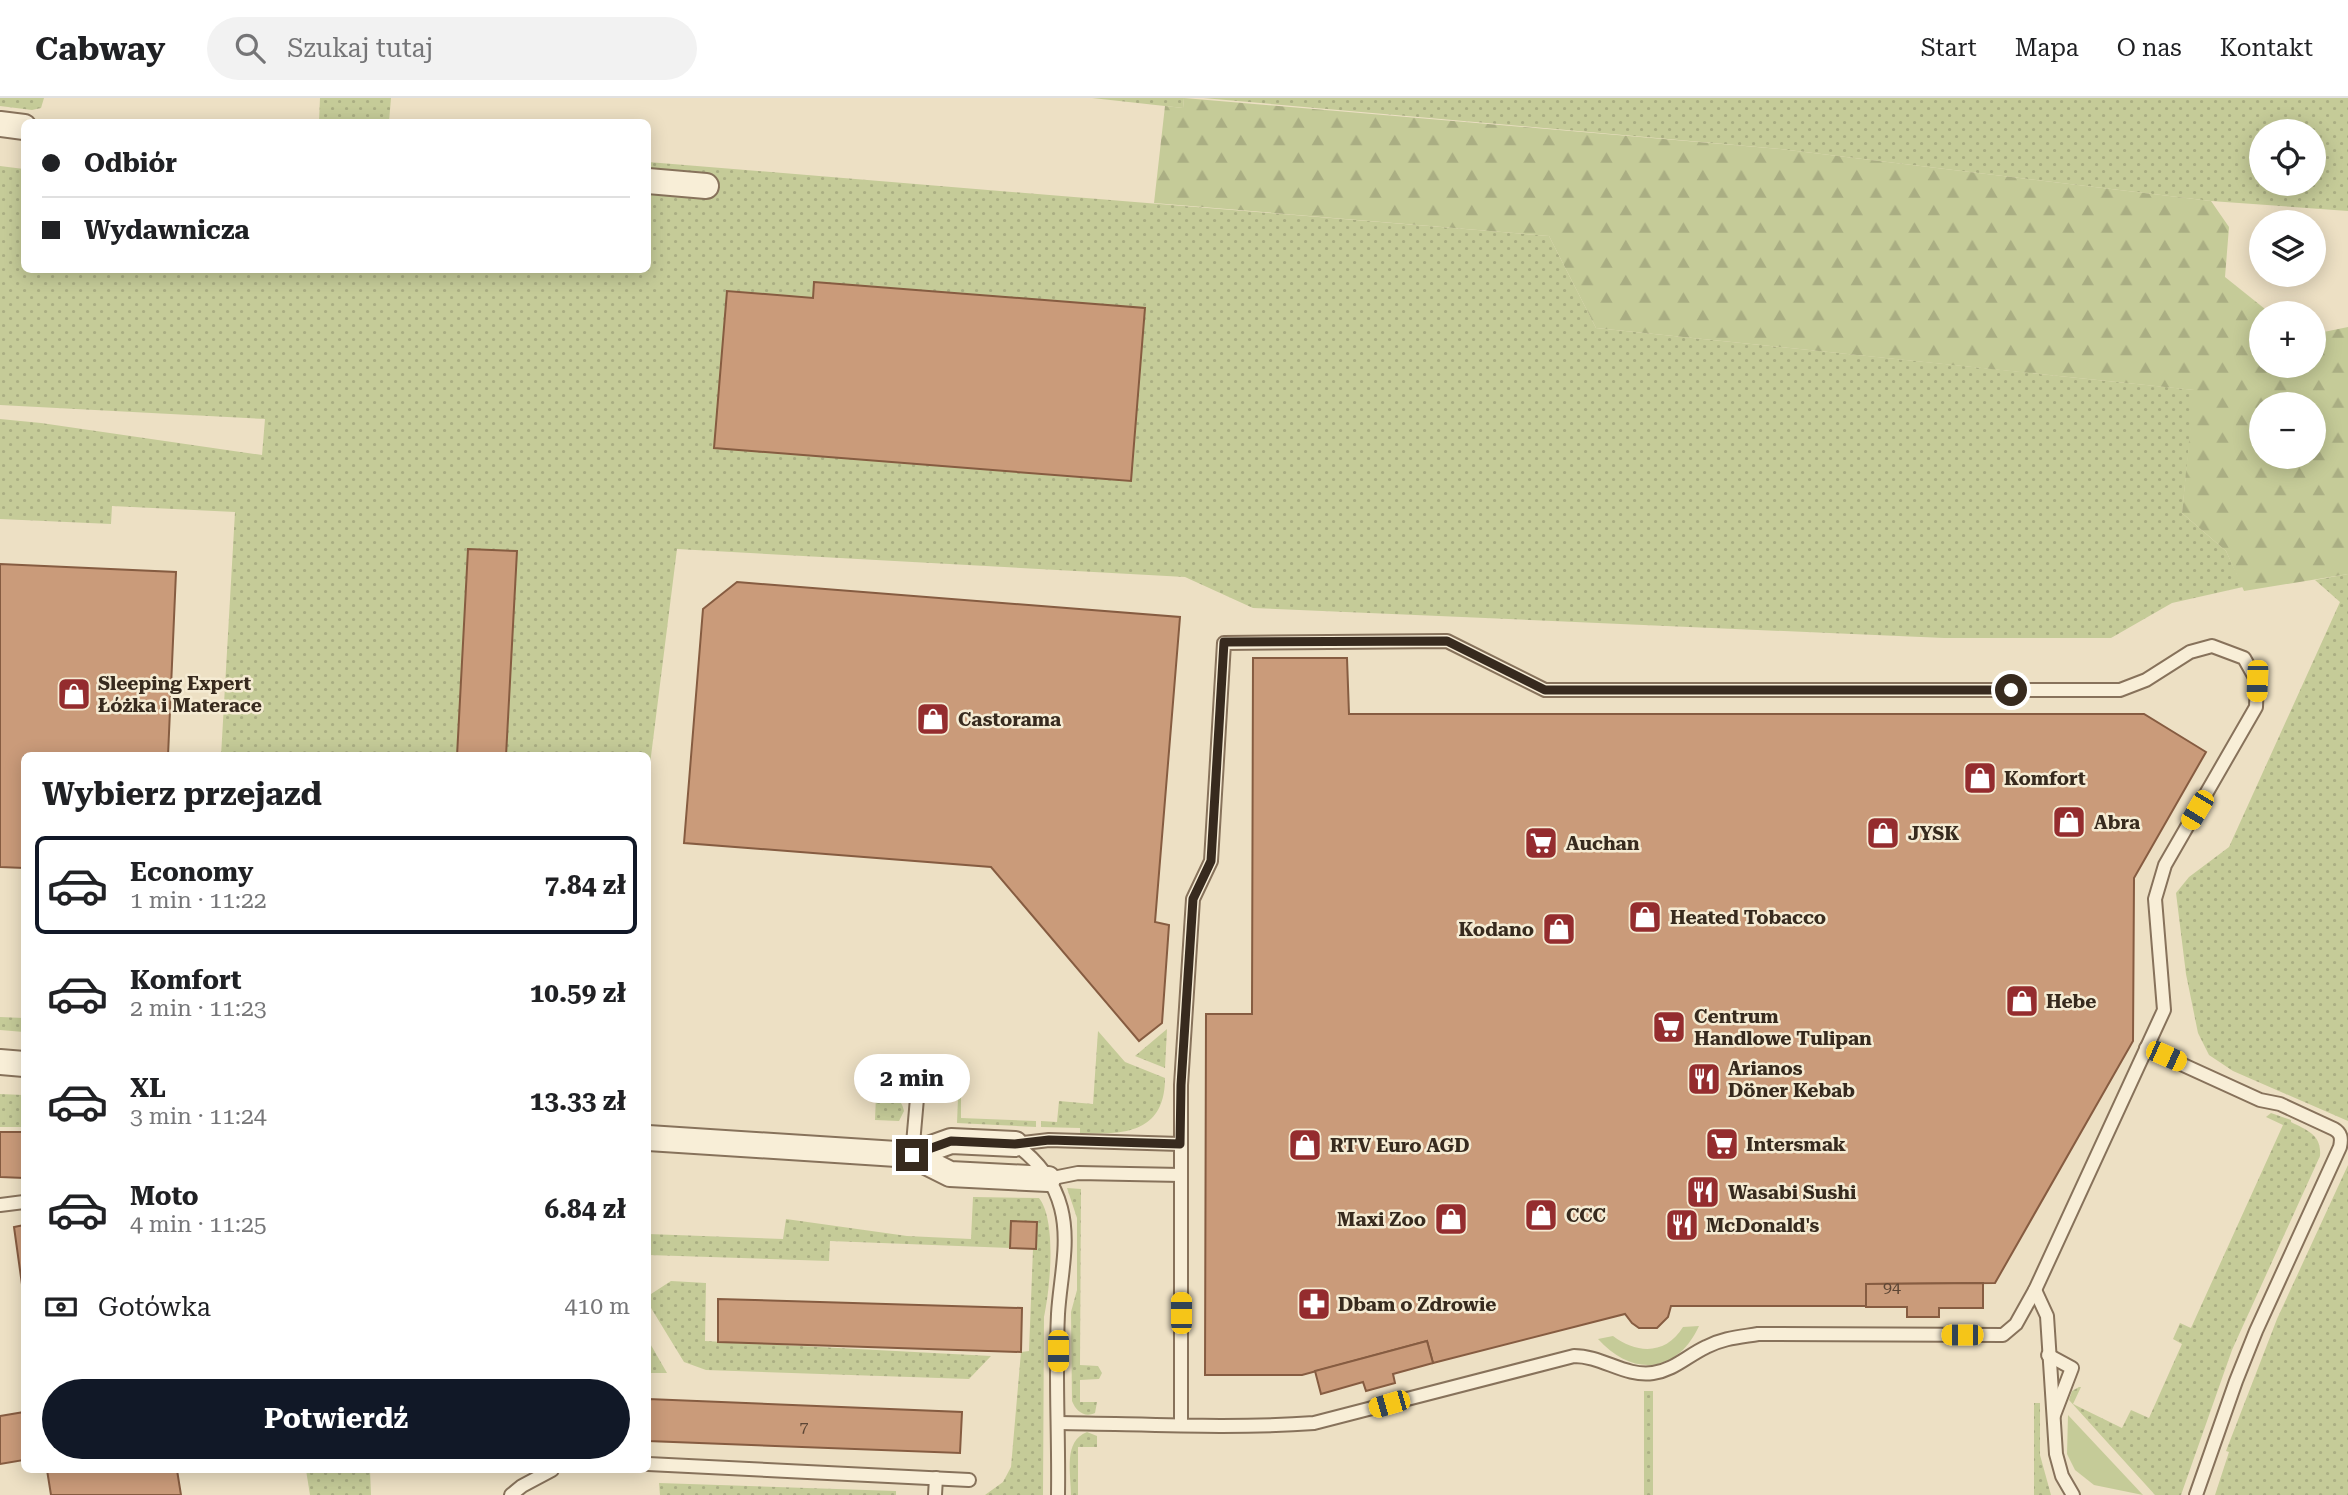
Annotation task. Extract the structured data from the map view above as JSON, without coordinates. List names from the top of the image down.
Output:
{
  "places": {
    "shop": [
      "Sleeping Expert Łóżka i Materace",
      "Castorama",
      "Komfort",
      "Abra",
      "JYSK",
      "Heated Tobacco",
      "Kodano",
      "Hebe",
      "RTV Euro AGD",
      "CCC",
      "Maxi Zoo"
    ],
    "supermarket": ["Auchan", "Centrum Handlowe Tulipan", "Intersmak"],
    "restaurant": ["Arianos Döner Kebab", "Wasabi Sushi", "McDonald's"],
    "pharmacy": ["Dbam o Zdrowie"]
  },
  "house_numbers": ["94", "7"],
  "page": {
    "header": "Cabway",
    "search": "Szukaj tutaj",
    "nav": [
      "Start",
      "Mapa",
      "O nas",
      "Kontakt"
    ],
    "map_buttons": ["+", "−"],
    "banner": ["Odbiór", "Wydawnicza"],
    "heading": "Wybierz przejazd",
    "list": [
      {
        "name": "Economy",
        "note": "1 min · 11:22",
        "value": "7.84 zł"
      },
      {
        "name": "Komfort",
        "note": "2 min · 11:23",
        "value": "10.59 zł"
      },
      {
        "name": "XL",
        "note": "3 min · 11:24",
        "value": "13.33 zł"
      },
      {
        "name": "Moto",
        "note": "4 min · 11:25",
        "value": "6.84 zł"
      }
    ],
    "bubble": "2 min",
    "pay": ["Gotówka", "410 m"],
    "buttons": "Potwierdź"
  }
}
